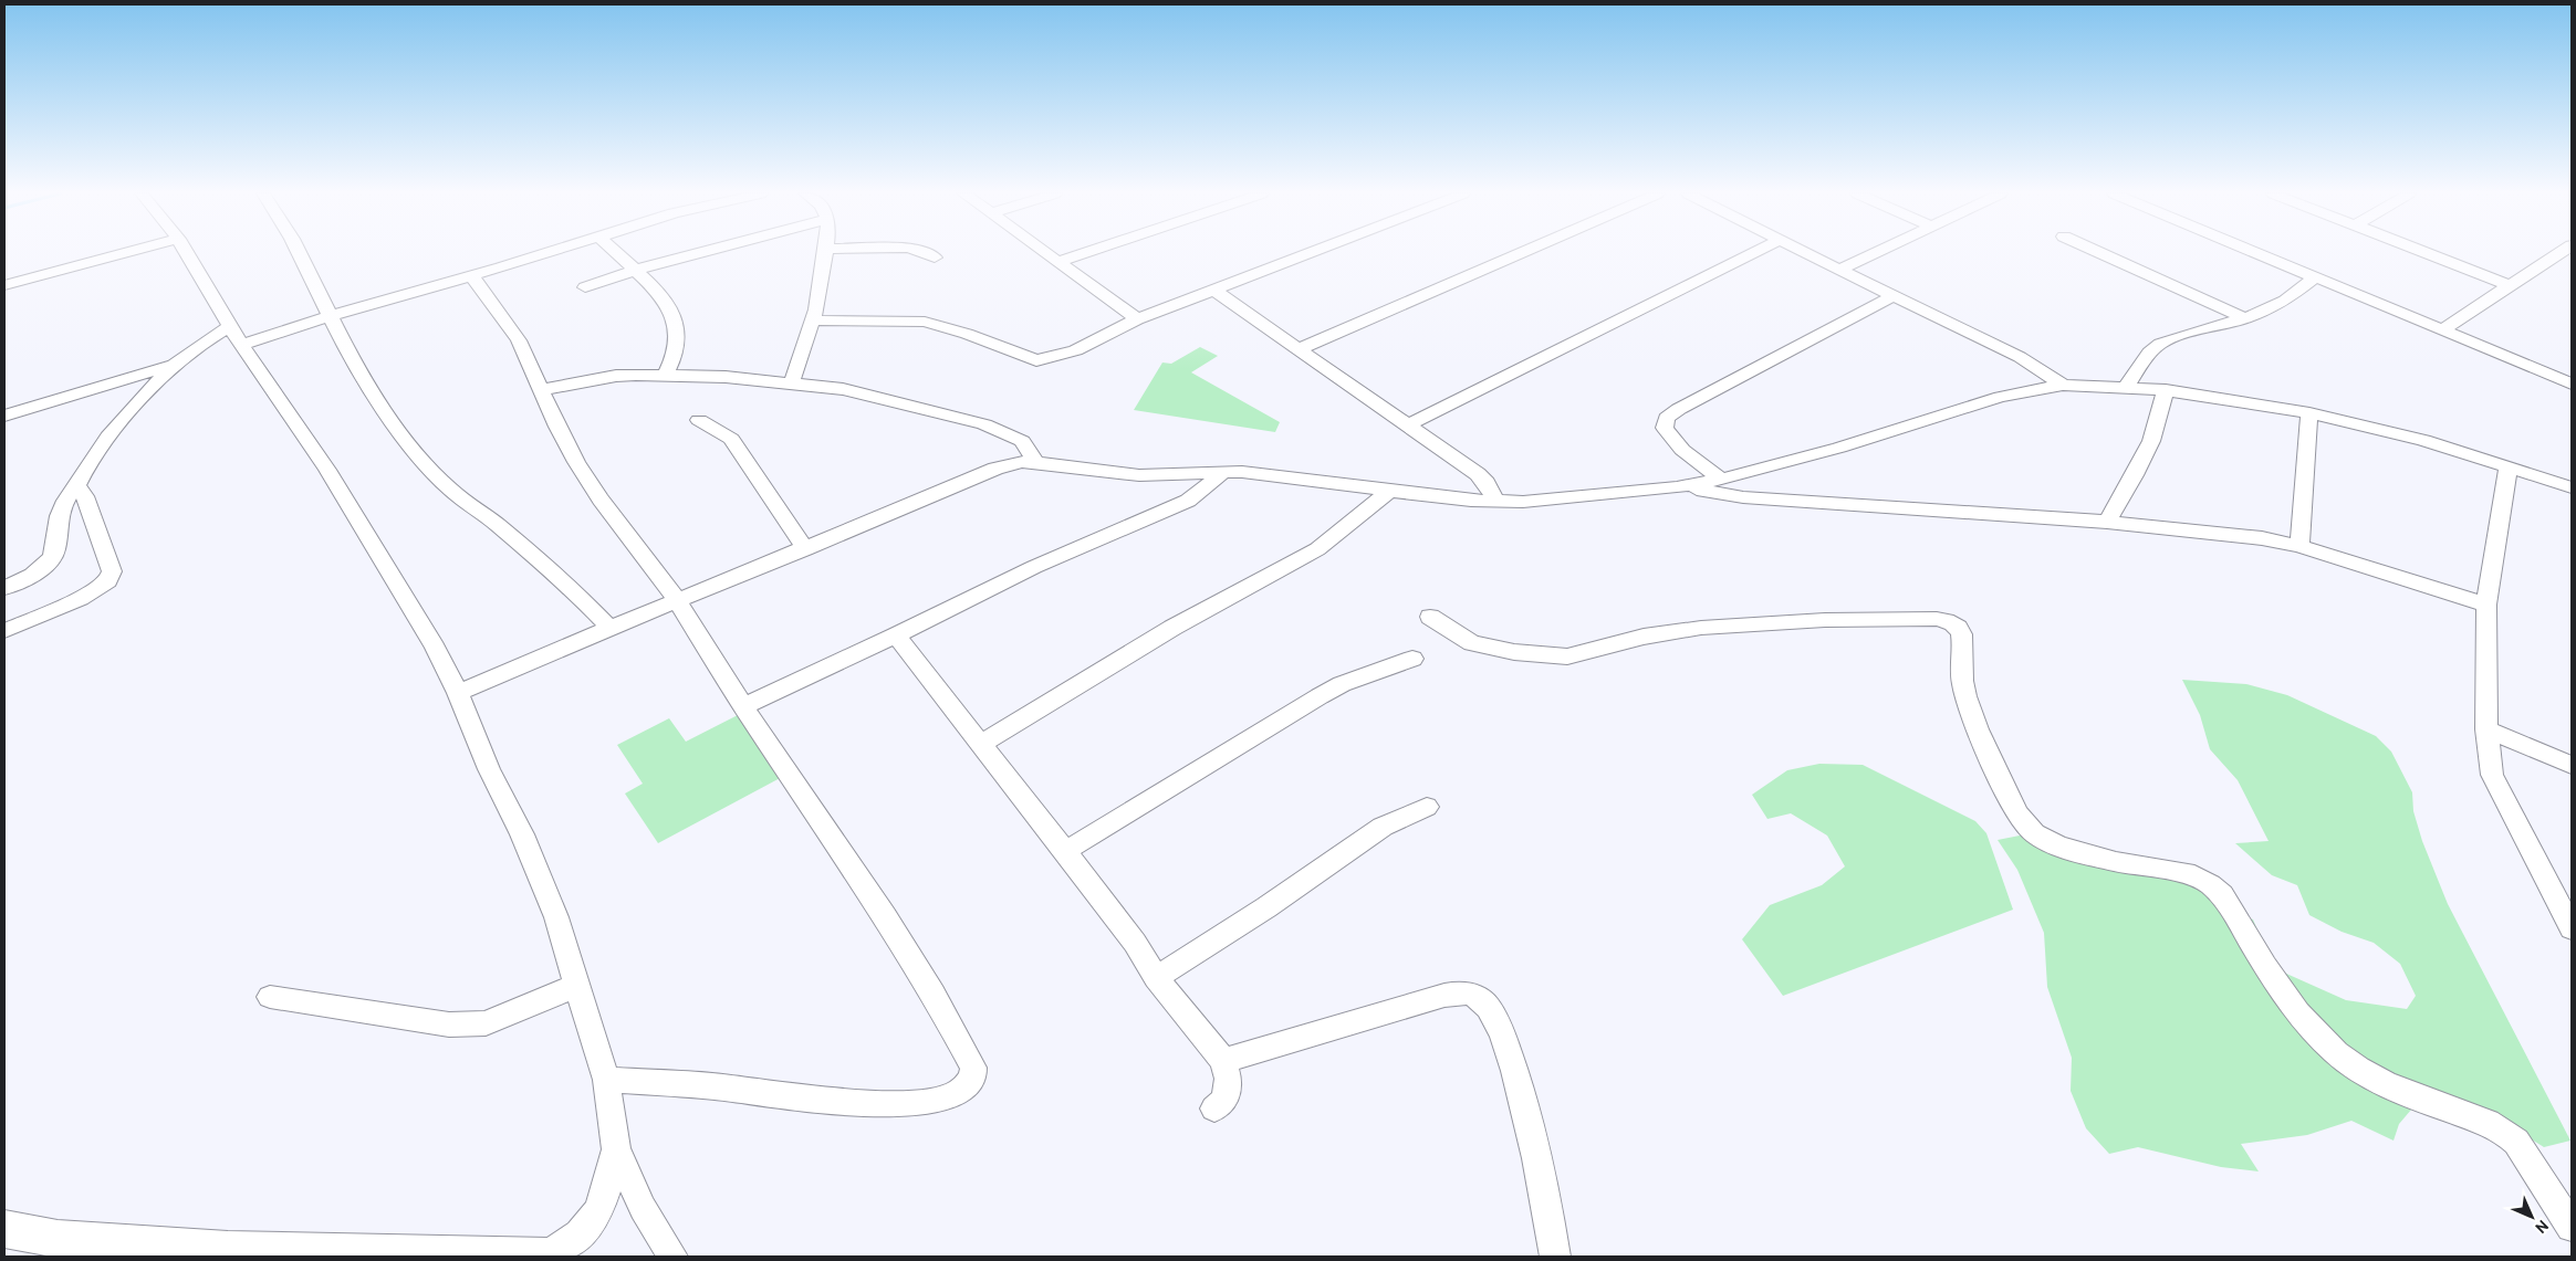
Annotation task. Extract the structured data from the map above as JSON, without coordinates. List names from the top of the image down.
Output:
{
  "north": "bottom right"
}
